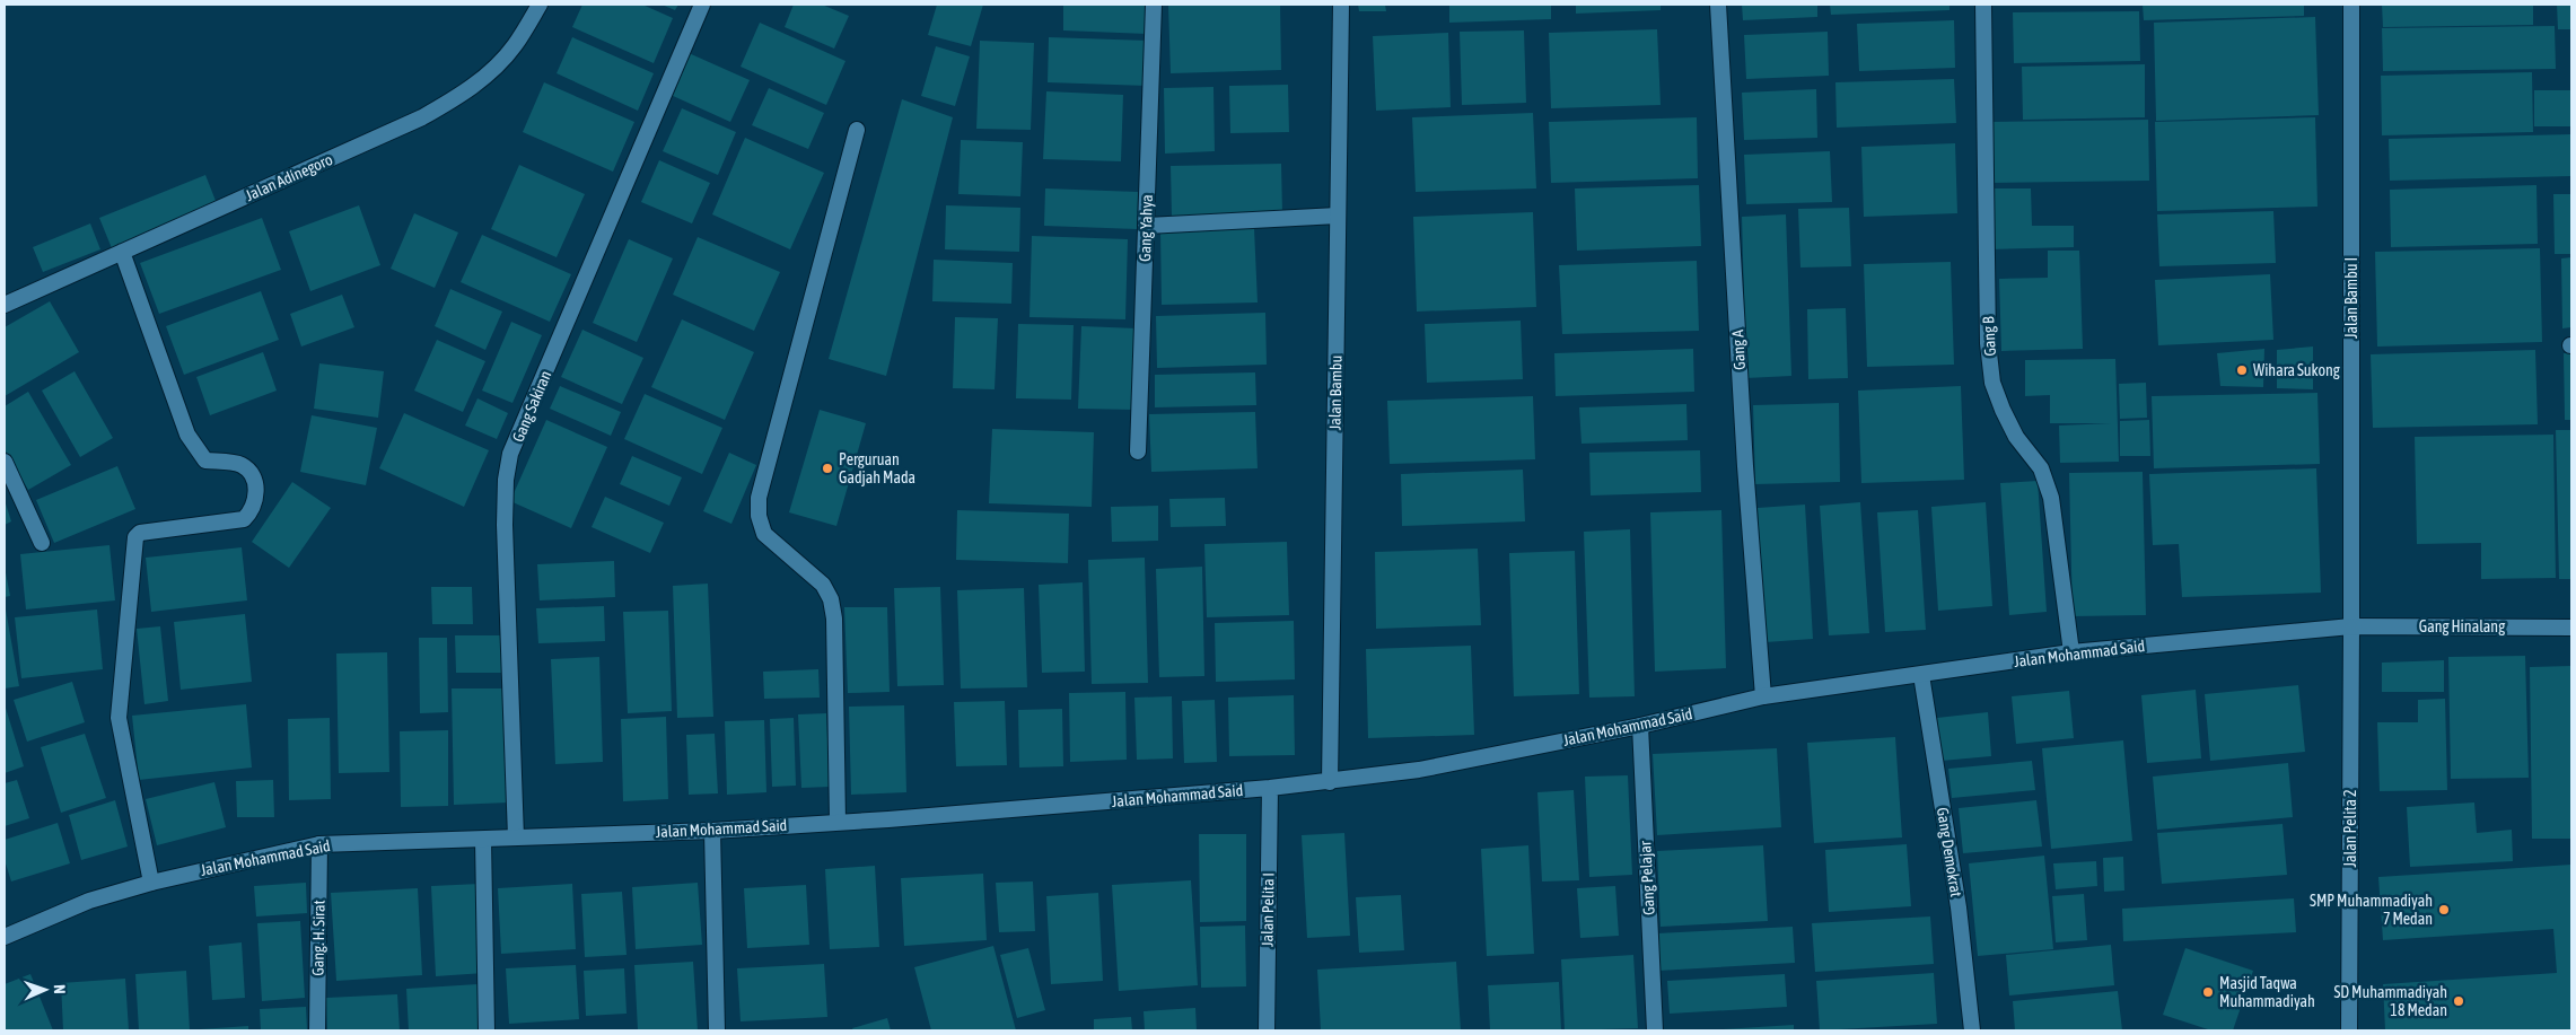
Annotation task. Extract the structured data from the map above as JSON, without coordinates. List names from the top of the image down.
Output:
{
  "streets": {
    "street": [
      "Jalan Adinegoro",
      "Gang Yahya",
      "Jalan Bambu I",
      "Gang B",
      "Gang A",
      "Jalan Bambu",
      "Gang Sakiran",
      "Gang Hinalang",
      "Jalan Mohammad Said",
      "Jalan Pelita 2",
      "Gang Demokrat",
      "Gang Pelajar",
      "Jalan Pelita I",
      "Gang. H. Sirat"
    ]
  },
  "crossings": [
    ["Jalan Bambu I", "Gang Hinalang"],
    ["Jalan Bambu I", "Jalan Mohammad Said"],
    ["Jalan Bambu I", "Jalan Pelita 2"],
    ["Gang B", "Jalan Mohammad Said"],
    ["Gang A", "Jalan Mohammad Said"],
    ["Jalan Bambu", "Jalan Mohammad Said"],
    ["Gang Sakiran", "Jalan Mohammad Said"],
    ["Gang Hinalang", "Jalan Mohammad Said"],
    ["Gang Hinalang", "Jalan Pelita 2"],
    ["Jalan Mohammad Said", "Jalan Pelita 2"],
    ["Jalan Mohammad Said", "Gang Demokrat"],
    ["Jalan Mohammad Said", "Gang Pelajar"],
    ["Jalan Mohammad Said", "Jalan Pelita I"],
    ["Jalan Mohammad Said", "Gang. H. Sirat"]
  ],
  "places": [
    "Wihara Sukong",
    "Perguruan Gadjah Mada",
    "SMP Muhammadiyah 7 Medan",
    "Masjid Taqwa Muhammadiyah",
    "SD Muhammadiyah 18 Medan"
  ],
  "north": "right"
}
